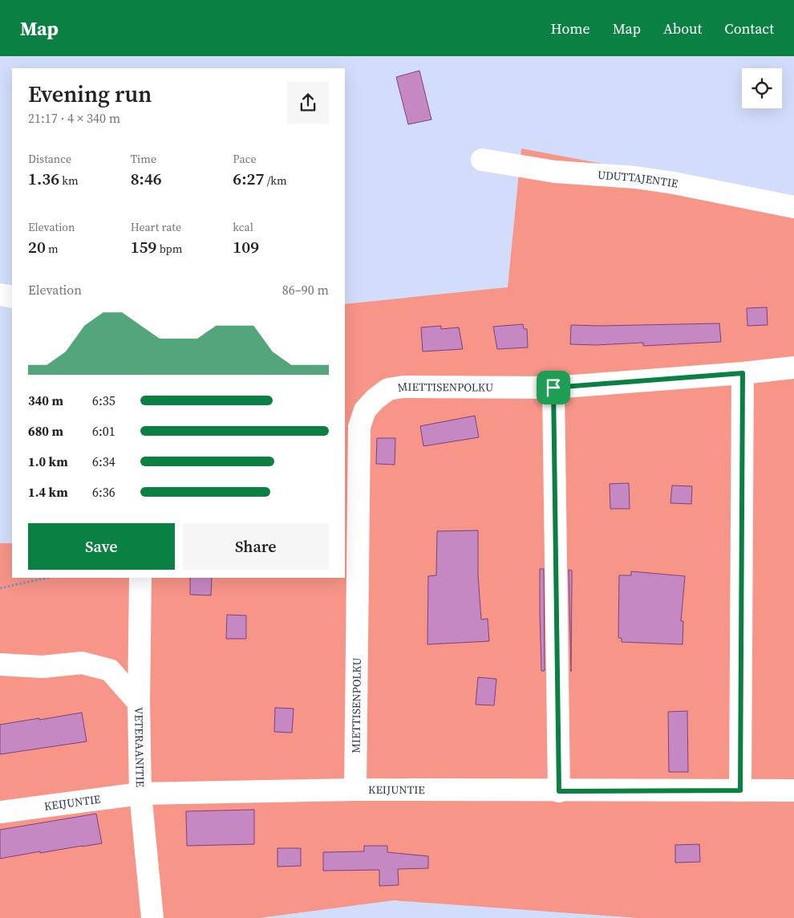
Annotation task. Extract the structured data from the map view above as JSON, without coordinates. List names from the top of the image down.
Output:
{
  "streets": {
    "street": [
      "UDUTTAJENTIE",
      "MIETTISENPOLKU",
      "VETERAANITIE",
      "KEIJUNTIE"
    ]
  },
  "crossings": [
    ["MIETTISENPOLKU", "KEIJUNTIE"],
    ["VETERAANITIE", "KEIJUNTIE"]
  ],
  "page": {
    "header": "Map",
    "nav": [
      "Home",
      "Map",
      "About",
      "Contact"
    ],
    "heading": ["Evening run", "21:17 · 4 × 340 m"],
    "stats": [
      ["Distance", "1.36 km"],
      ["Time", "8:46"],
      ["Pace", "6:27 /km"],
      ["Elevation", "20 m"],
      ["Heart rate", "159 bpm"],
      ["kcal", "109"]
    ],
    "chart": ["Elevation", "86–90 m"],
    "list": [
      {
        "name": "340 m",
        "note": "6:35"
      },
      {
        "name": "680 m",
        "note": "6:01"
      },
      {
        "name": "1.0 km",
        "note": "6:34"
      },
      {
        "name": "1.4 km",
        "note": "6:36"
      }
    ],
    "buttons": ["Save", "Share"]
  }
}
